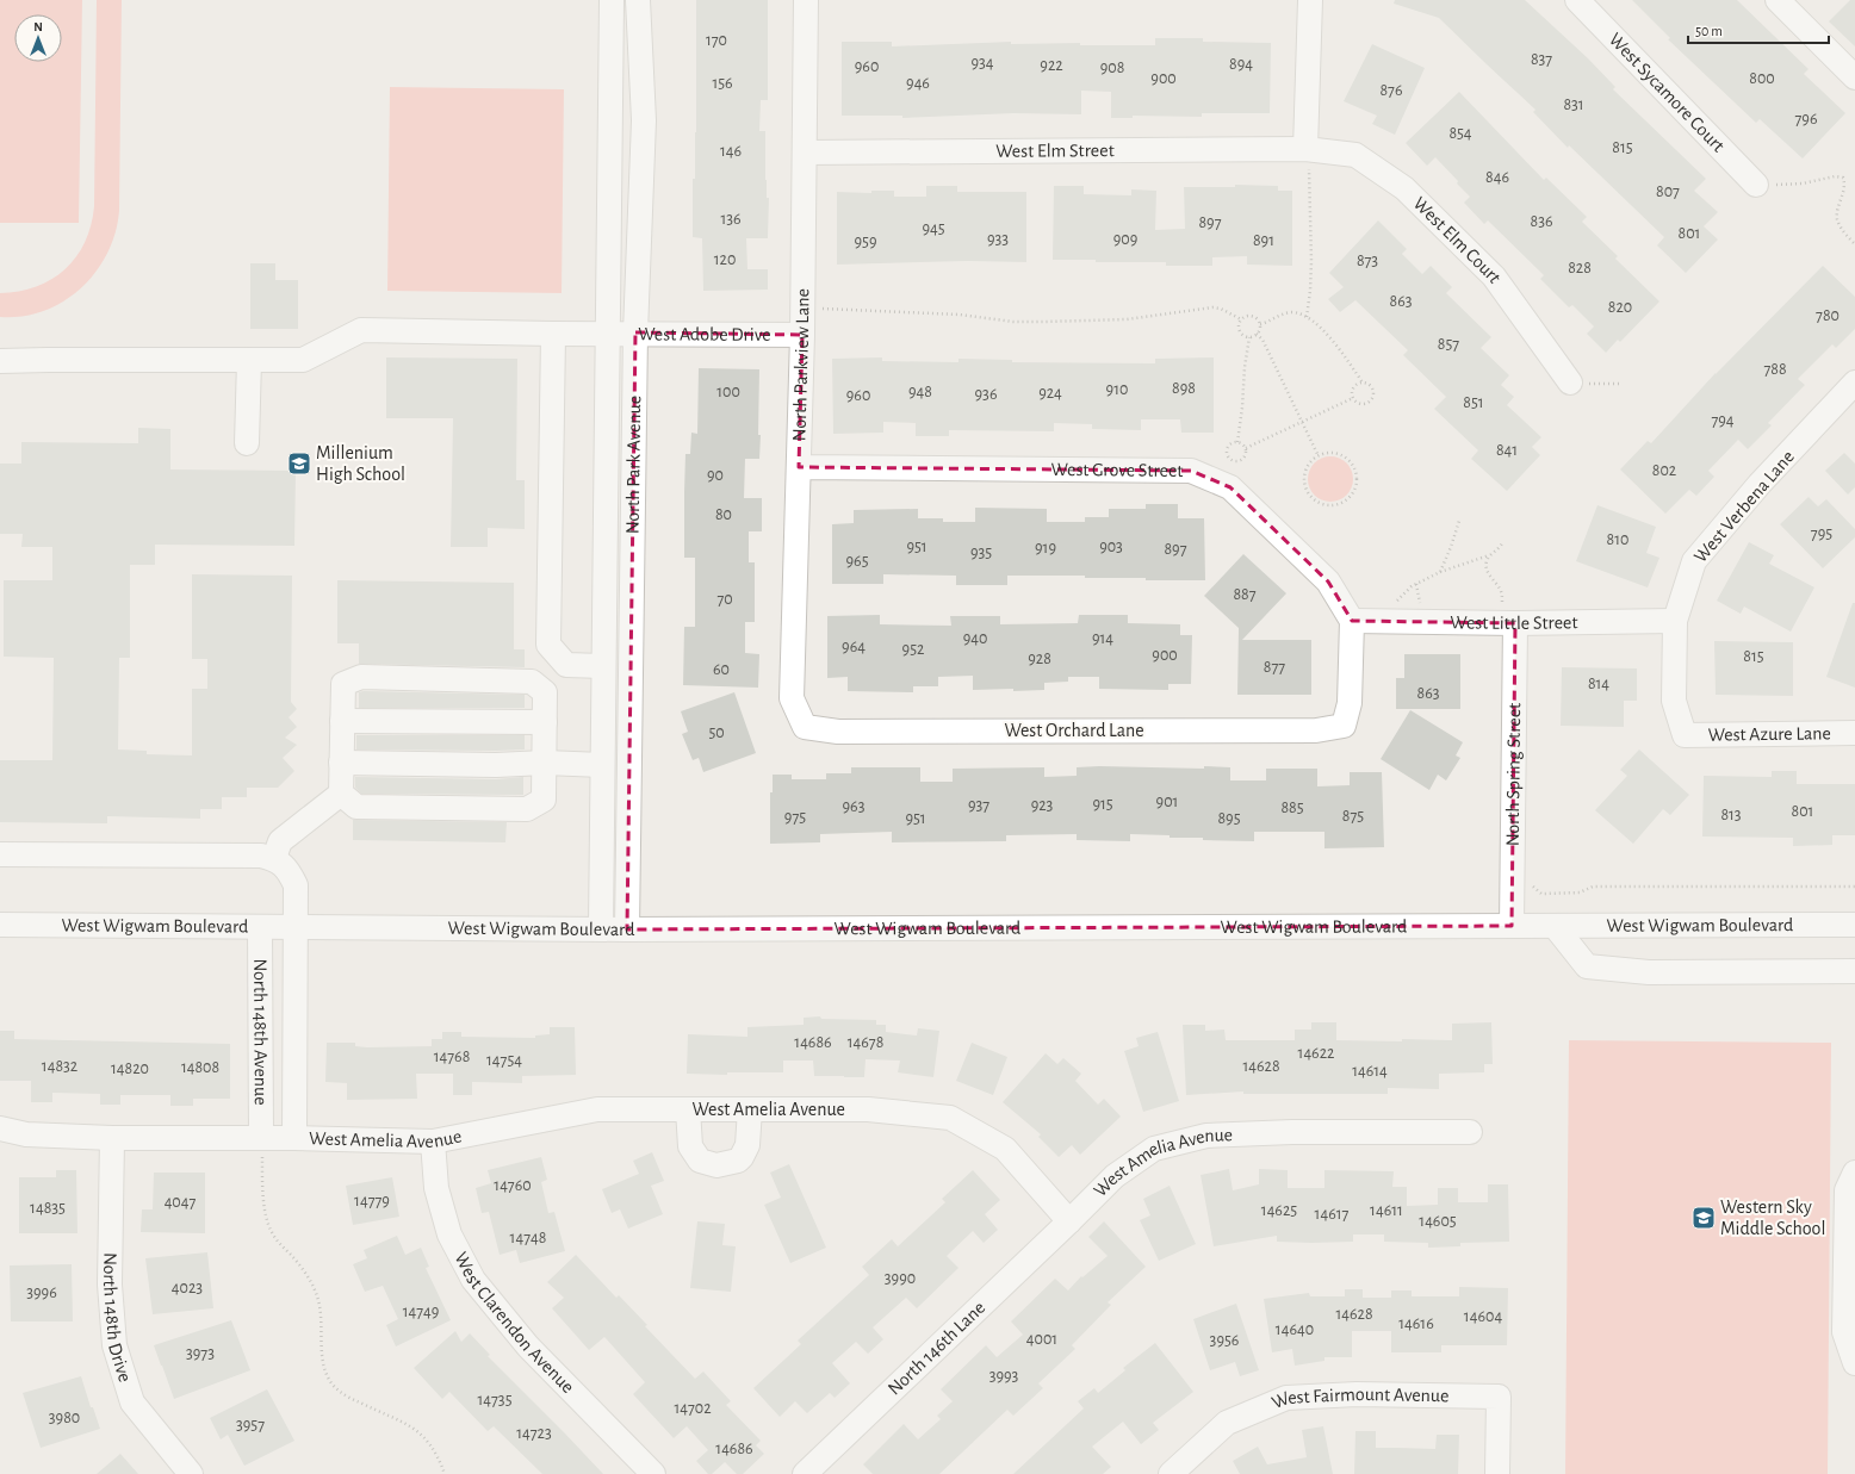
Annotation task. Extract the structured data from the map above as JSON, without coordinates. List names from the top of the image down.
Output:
{
  "streets": {
    "street": [
      "West Sycamore Court",
      "West Elm Street",
      "West Elm Court",
      "West Adobe Drive",
      "North Parkview Lane",
      "North Park Avenue",
      "West Grove Street",
      "West Verbena Lane",
      "West Little Street",
      "West Orchard Lane",
      "West Azure Lane",
      "North Spring Street",
      "West Wigwam Boulevard",
      "North 148th Avenue",
      "West Amelia Avenue",
      "North 148th Drive",
      "West Clarendon Avenue",
      "North 146th Lane",
      "West Fairmount Avenue"
    ]
  },
  "crossings": [
    ["West Elm Street", "West Elm Court"],
    ["West Elm Street", "North Parkview Lane"],
    ["West Adobe Drive", "North Parkview Lane"],
    ["West Adobe Drive", "North Park Avenue"],
    ["North Parkview Lane", "West Grove Street"],
    ["North Parkview Lane", "West Orchard Lane"],
    ["North Park Avenue", "West Wigwam Boulevard"],
    ["West Grove Street", "West Little Street"],
    ["West Grove Street", "West Orchard Lane"],
    ["West Verbena Lane", "West Little Street"],
    ["West Verbena Lane", "West Azure Lane"],
    ["West Little Street", "West Orchard Lane"],
    ["West Little Street", "North Spring Street"],
    ["North Spring Street", "West Wigwam Boulevard"],
    ["West Wigwam Boulevard", "North 148th Avenue"],
    ["North 148th Avenue", "West Amelia Avenue"],
    ["West Amelia Avenue", "North 148th Drive"],
    ["West Amelia Avenue", "West Clarendon Avenue"],
    ["West Amelia Avenue", "North 146th Lane"]
  ],
  "places": {
    "school or university": ["Millenium High School", "Western Sky Middle School"]
  },
  "house_numbers": [
    "170",
    "837",
    "934",
    "894",
    "922",
    "960",
    "908",
    "900",
    "800",
    "156",
    "946",
    "876",
    "831",
    "796",
    "854",
    "815",
    "146",
    "846",
    "807",
    "136",
    "836",
    "897",
    "945",
    "801",
    "933",
    "909",
    "891",
    "959",
    "120",
    "873",
    "828",
    "863",
    "820",
    "780",
    "857",
    "788",
    "898",
    "910",
    "100",
    "948",
    "924",
    "936",
    "960",
    "851",
    "794",
    "841",
    "802",
    "90",
    "80",
    "795",
    "810",
    "951",
    "903",
    "919",
    "897",
    "935",
    "965",
    "887",
    "70",
    "940",
    "914",
    "964",
    "952",
    "900",
    "815",
    "928",
    "877",
    "60",
    "814",
    "863",
    "50",
    "901",
    "915",
    "937",
    "923",
    "963",
    "885",
    "801",
    "813",
    "875",
    "975",
    "951",
    "895",
    "14686",
    "14678",
    "14622",
    "14768",
    "14754",
    "14832",
    "14628",
    "14808",
    "14820",
    "14614",
    "14760",
    "14779",
    "4047",
    "14835",
    "14625",
    "14611",
    "14617",
    "14605",
    "14748",
    "3990",
    "4023",
    "3996",
    "14749",
    "14628",
    "14604",
    "14616",
    "14640",
    "4001",
    "3956",
    "3973",
    "3993",
    "14735",
    "14702",
    "3980",
    "3957",
    "14723",
    "14686"
  ],
  "scale_bar": "50 m",
  "north": "top"
}
